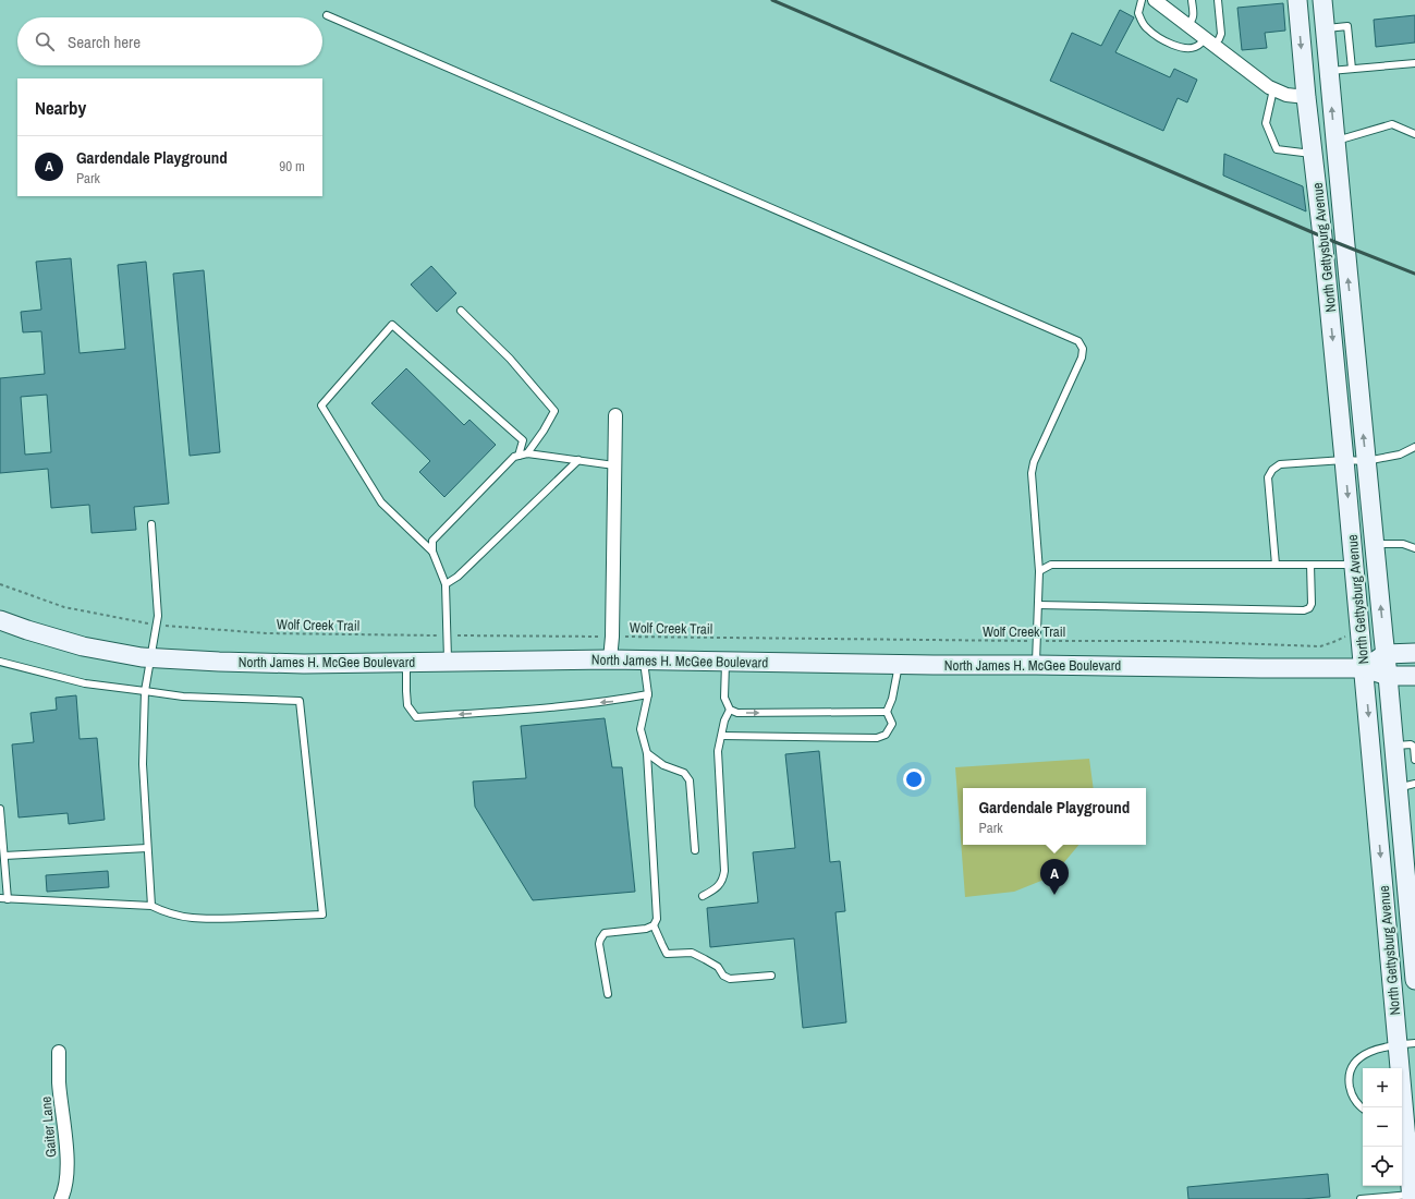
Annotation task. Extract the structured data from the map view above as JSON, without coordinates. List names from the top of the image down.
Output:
{
  "streets": {
    "main road": ["North Gettysburg Avenue", "North James H. McGee Boulevard"],
    "street": ["Gaiter Lane"],
    "path": ["Wolf Creek Trail"]
  },
  "crossings": [
    ["North Gettysburg Avenue", "North James H. McGee Boulevard"]
  ],
  "page": {
    "search": "Search here",
    "heading": "Nearby",
    "list": [
      {
        "mark": "A",
        "name": "Gardendale Playground",
        "note": "Park",
        "value": "90 m"
      }
    ],
    "popup": ["Gardendale Playground", "Park"],
    "pins": "A",
    "map_buttons": ["+", "−"]
  }
}
